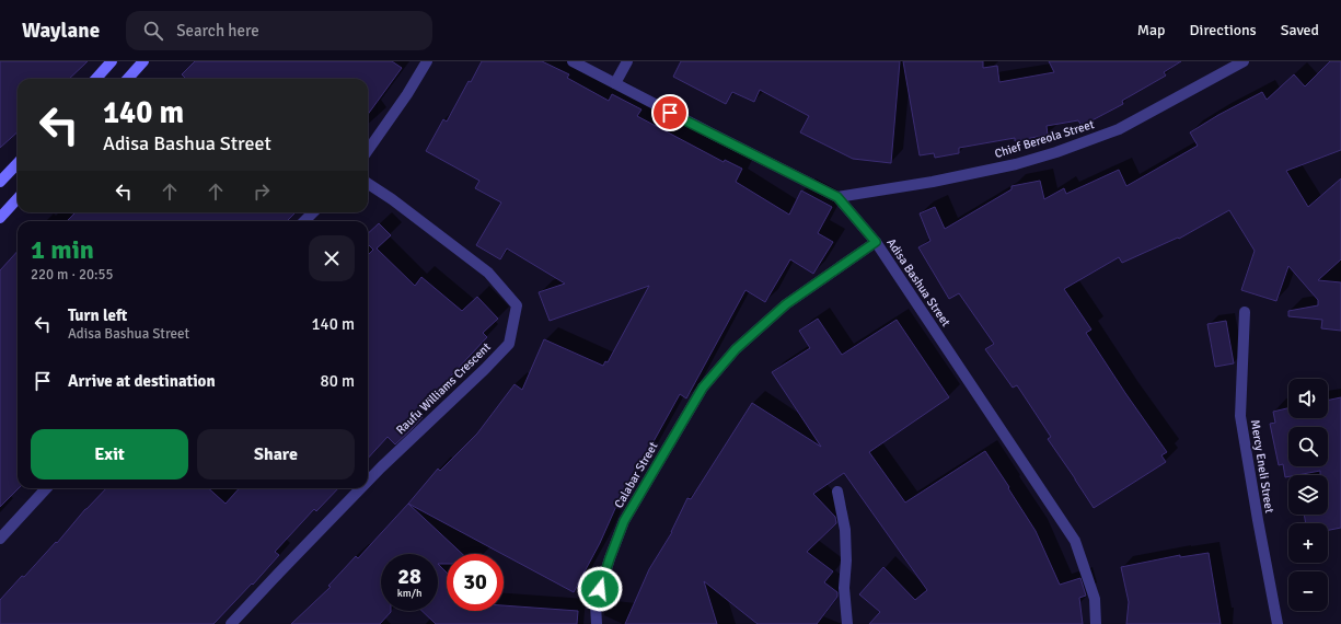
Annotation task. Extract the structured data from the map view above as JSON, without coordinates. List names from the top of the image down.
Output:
{
  "streets": {
    "street": [
      "Chief Bereola Street",
      "Adisa Bashua Street",
      "Raufu Williams Crescent",
      "Mercy Eneli Street",
      "Calabar Street"
    ]
  },
  "crossings": [
    ["Chief Bereola Street", "Adisa Bashua Street"],
    ["Adisa Bashua Street", "Calabar Street"]
  ],
  "page": {
    "header": "Waylane",
    "search": "Search here",
    "nav": ["Map", "Directions", "Saved"],
    "turn": ["140 m", "Adisa Bashua Street"],
    "heading": ["1 min", "220 m · 20:55"],
    "list": [
      {
        "name": "Turn left",
        "note": "Adisa Bashua Street",
        "value": "140 m"
      },
      {
        "name": "Arrive at destination",
        "value": "80 m"
      }
    ],
    "map_buttons": ["+", "−"],
    "buttons": ["Exit", "Share"],
    "speed": "28 km/h",
    "limit": "30"
  }
}
